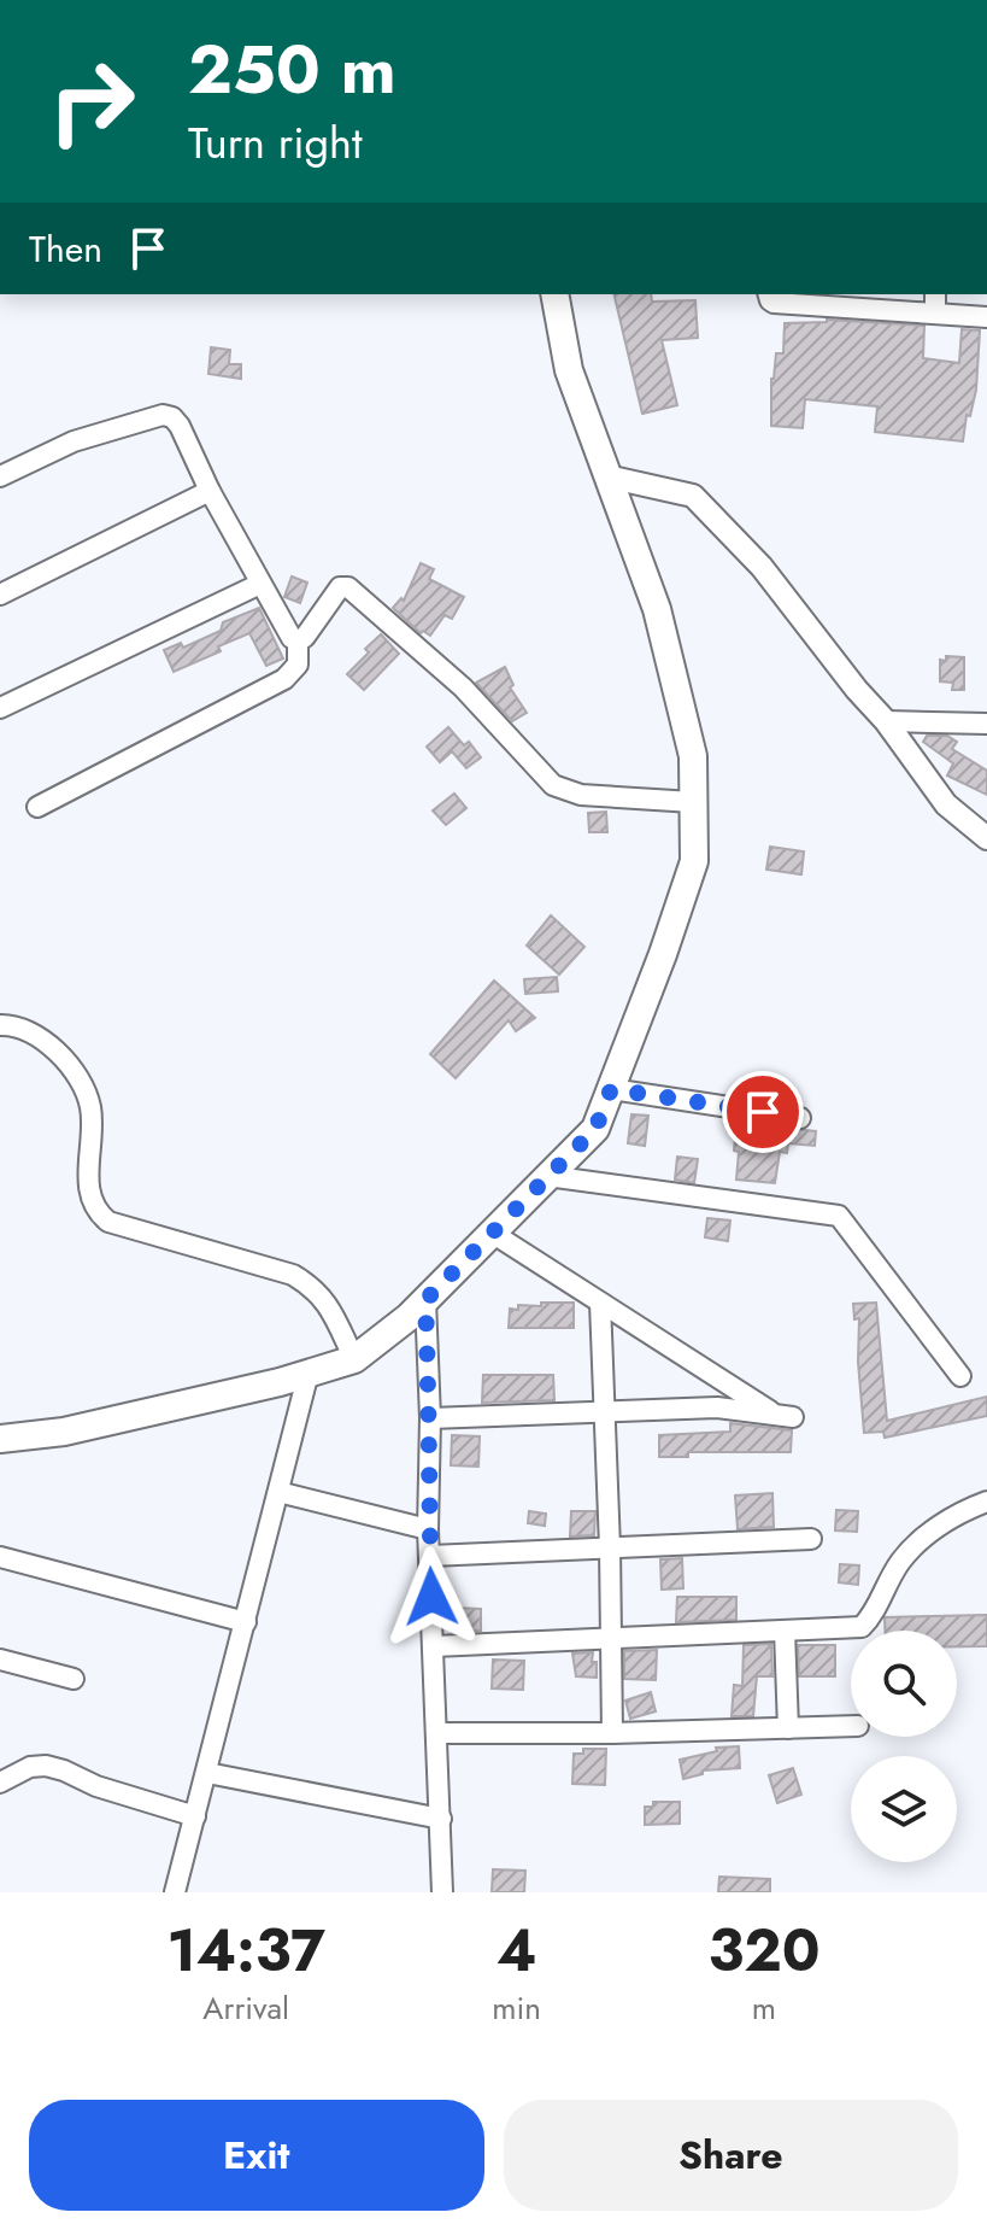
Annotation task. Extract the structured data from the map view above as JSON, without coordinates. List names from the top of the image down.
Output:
{
  "page": {
    "turn": ["250 m", "Turn right"],
    "then": "Then",
    "eta": [
      "14:37",
      "Arrival",
      "4",
      "min",
      "320",
      "m"
    ],
    "buttons": ["Exit", "Share"]
  }
}
